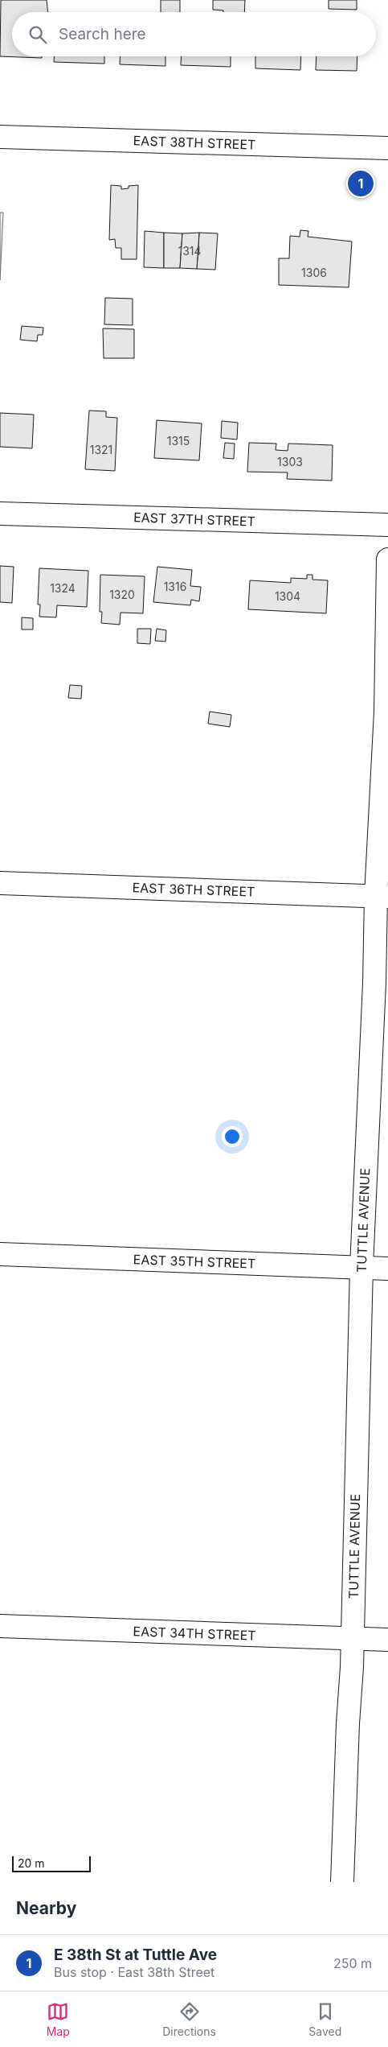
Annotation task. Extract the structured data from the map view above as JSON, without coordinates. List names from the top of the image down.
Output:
{
  "streets": {
    "street": [
      "EAST 38TH STREET",
      "EAST 37TH STREET",
      "EAST 36TH STREET",
      "TUTTLE AVENUE",
      "EAST 35TH STREET",
      "EAST 34TH STREET"
    ]
  },
  "crossings": [
    ["EAST 36TH STREET", "TUTTLE AVENUE"],
    ["TUTTLE AVENUE", "EAST 35TH STREET"],
    ["TUTTLE AVENUE", "EAST 34TH STREET"]
  ],
  "house_numbers": [
    "1314",
    "1306",
    "1315",
    "1321",
    "1303",
    "1316",
    "1324",
    "1320",
    "1304"
  ],
  "scale_bar": "20 m",
  "page": {
    "search": "Search here",
    "pins": "1",
    "scale": "20 m",
    "heading": "Nearby",
    "list": [
      {
        "mark": "1",
        "name": "E 38th St at Tuttle Ave",
        "note": "Bus stop · East 38th Street",
        "value": "250 m"
      }
    ],
    "nav": ["Map", "Directions", "Saved"]
  }
}
